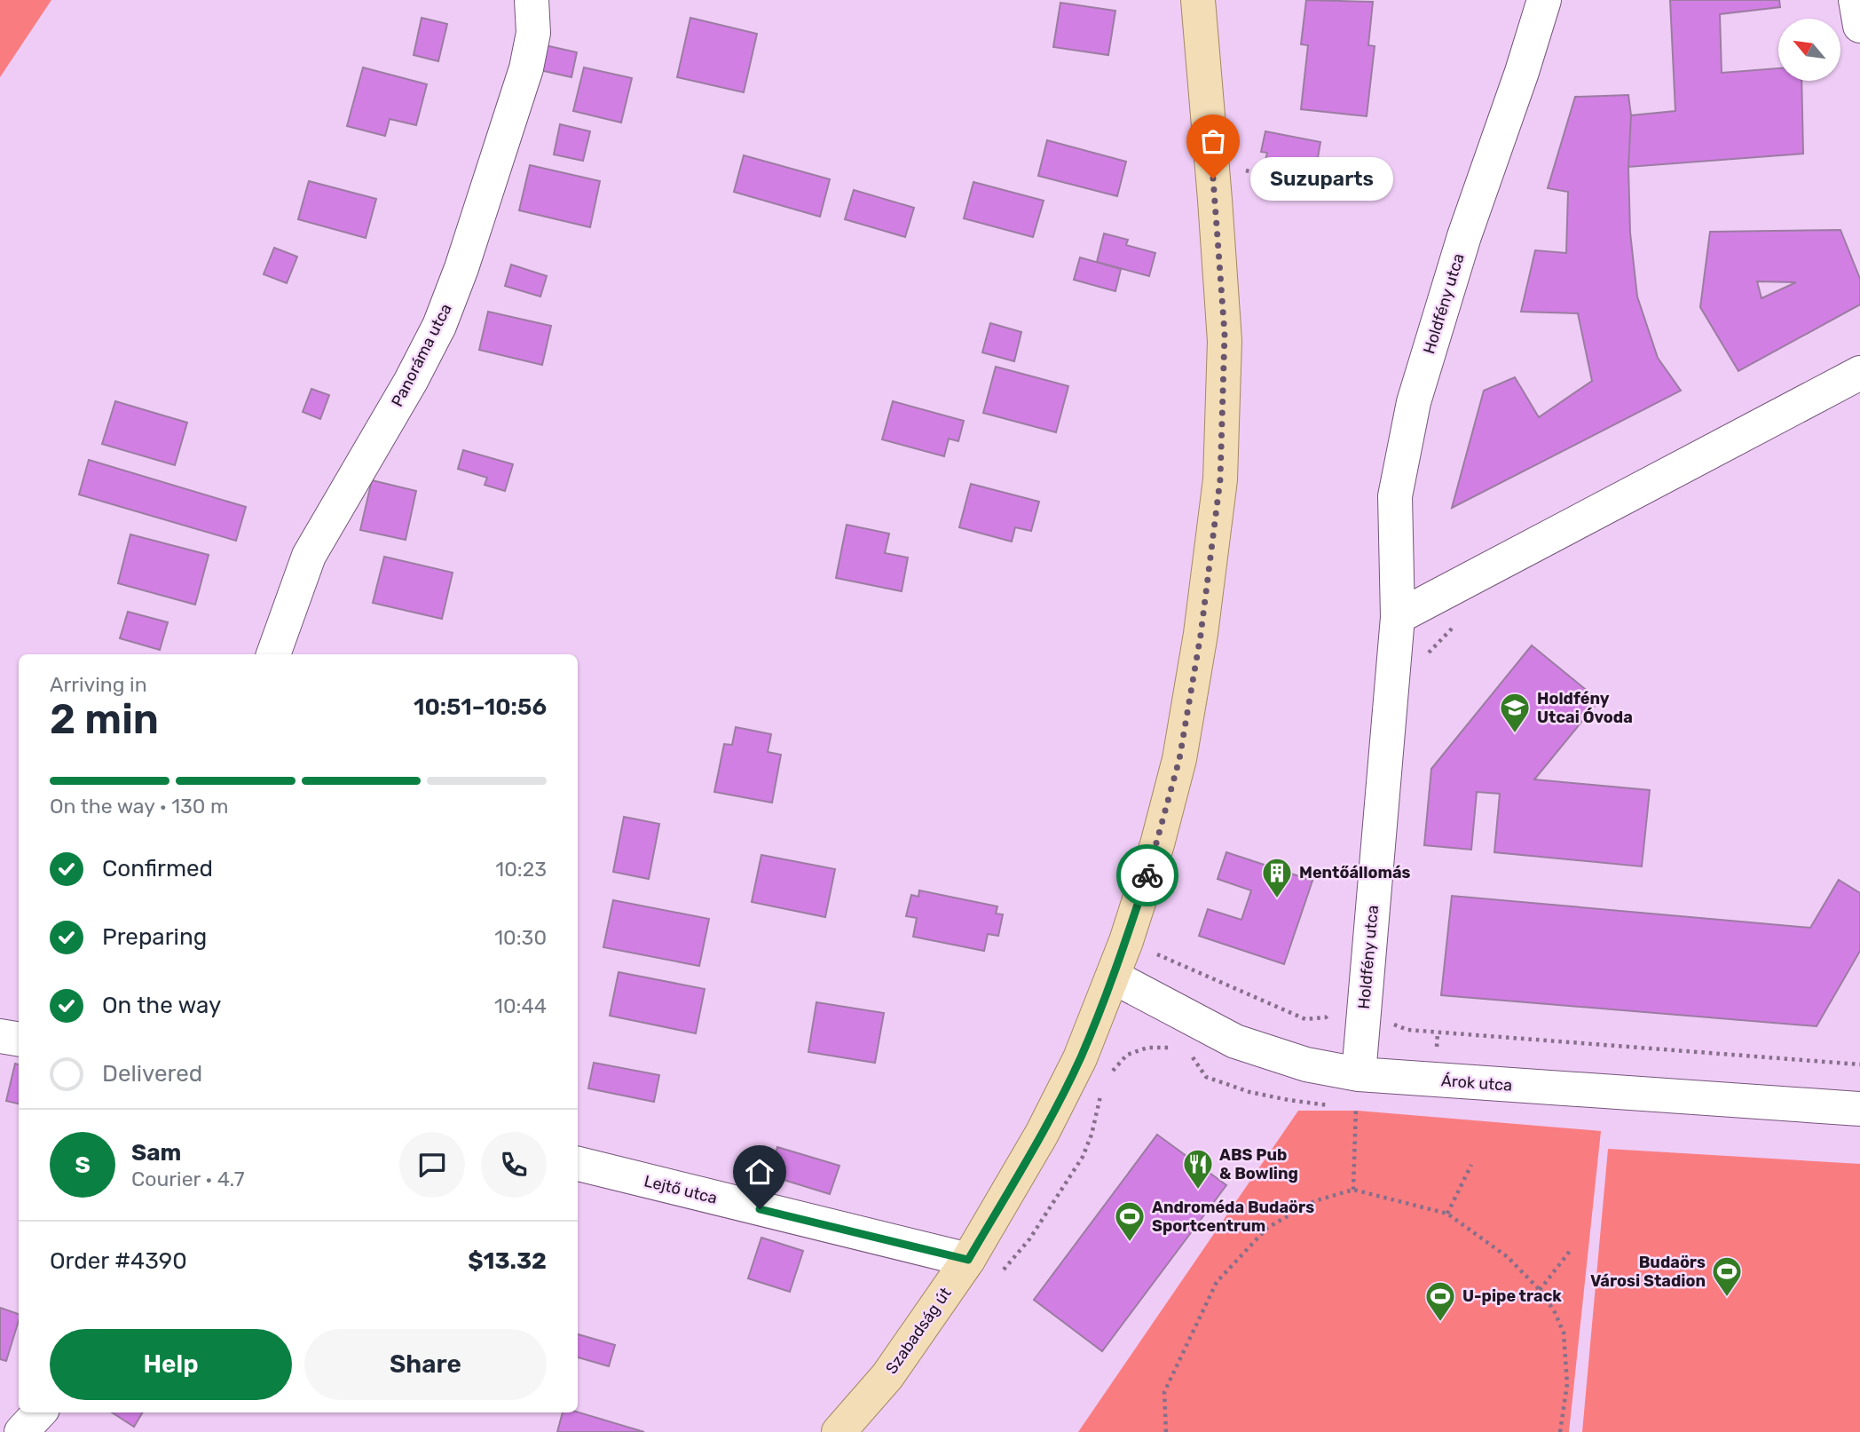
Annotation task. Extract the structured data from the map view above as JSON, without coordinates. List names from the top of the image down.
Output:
{
  "streets": {
    "main road": ["Szabadság út"],
    "street": [
      "Holdfény utca",
      "Panoráma utca",
      "Árok utca",
      "Lejtő utca"
    ]
  },
  "crossings": [
    ["Holdfény utca", "Árok utca"],
    ["Árok utca", "Szabadság út"],
    ["Lejtő utca", "Szabadság út"]
  ],
  "places": {
    "other": ["Suzuparts"],
    "school or university": ["Holdfény Utcai Óvoda"],
    "building": ["Mentőállomás"],
    "restaurant": ["ABS Pub & Bowling"],
    "sports": ["Androméda Budaörs Sportcentrum", "Budaörs Városi Stadion", "U-pipe track"]
  },
  "north": "top left",
  "page": {
    "bubble": "Suzuparts",
    "heading": ["2 min", "Arriving in", "10:51–10:56"],
    "panel": [
      "Sam",
      "Courier · 4.7",
      "Order #4390",
      "$13.32"
    ],
    "bar": "On the way · 130 m",
    "list": [
      ["Confirmed", "10:23"],
      ["Preparing", "10:30"],
      ["On the way", "10:44"],
      "Delivered"
    ],
    "round": "S",
    "buttons": ["Help", "Share"]
  }
}
